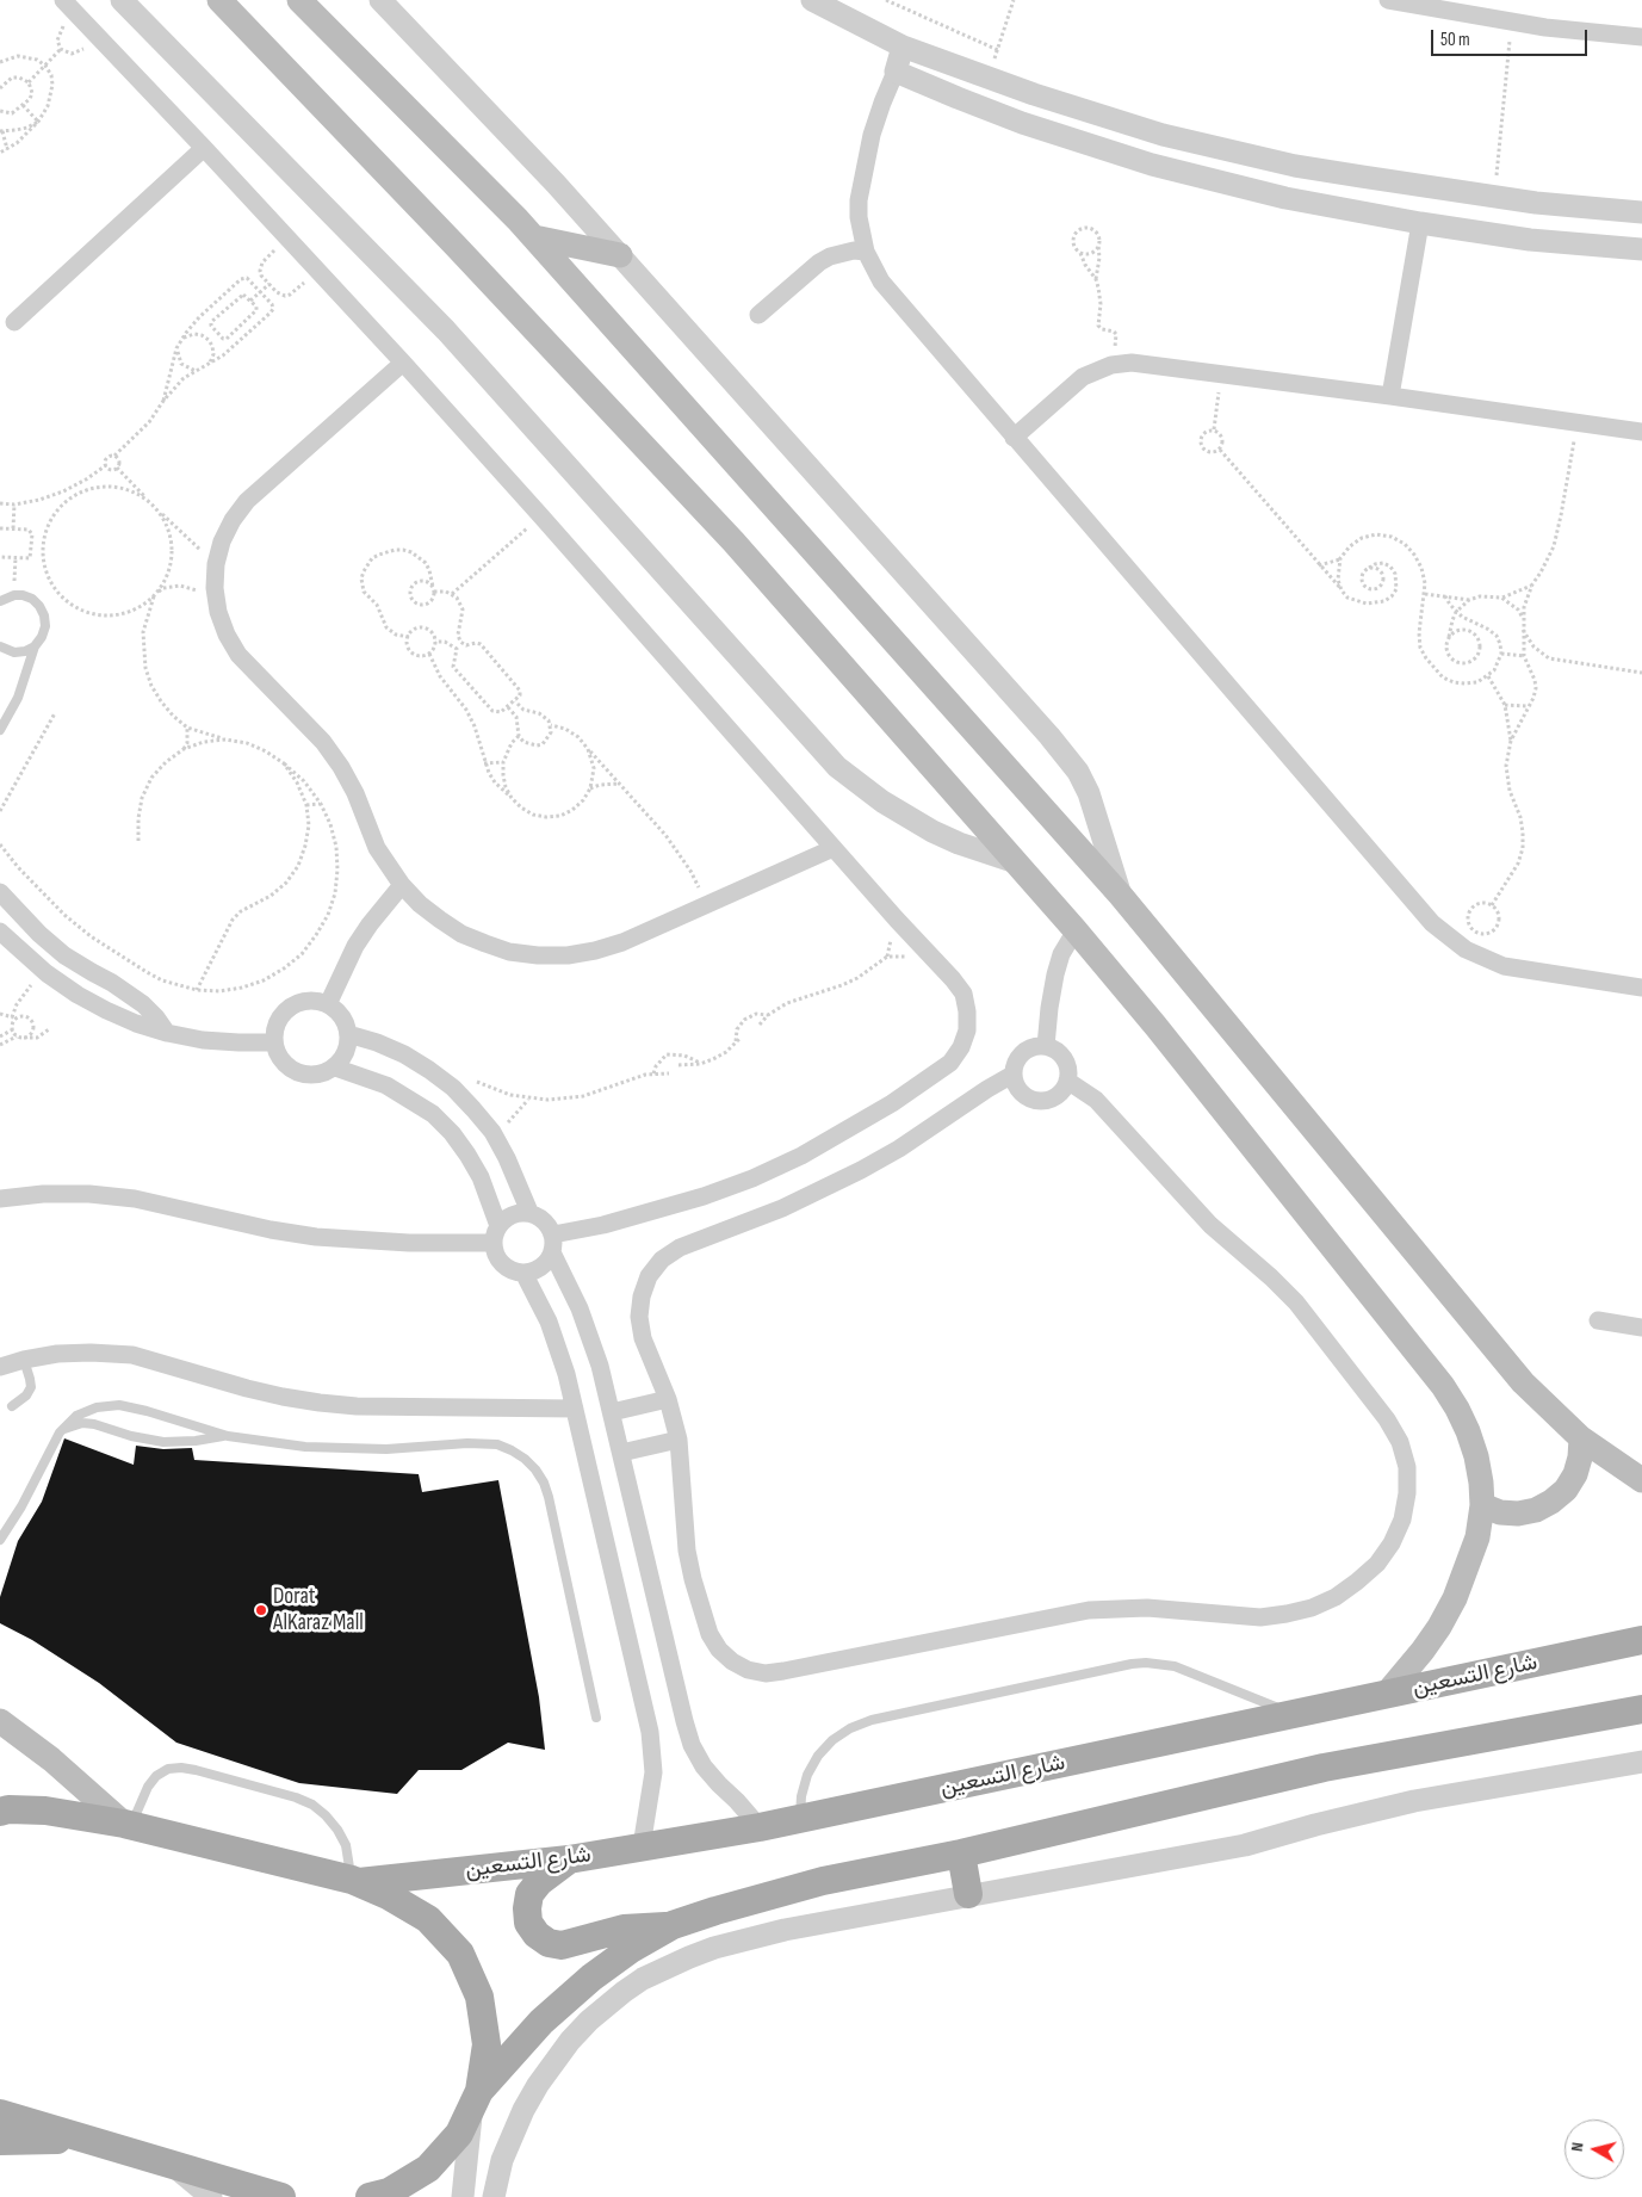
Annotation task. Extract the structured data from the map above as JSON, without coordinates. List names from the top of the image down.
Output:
{
  "streets": {
    "main road": ["شارع التسعين"]
  },
  "places": ["Dorat AlKaraz Mall"],
  "scale_bar": "50 m",
  "north": "left"
}
